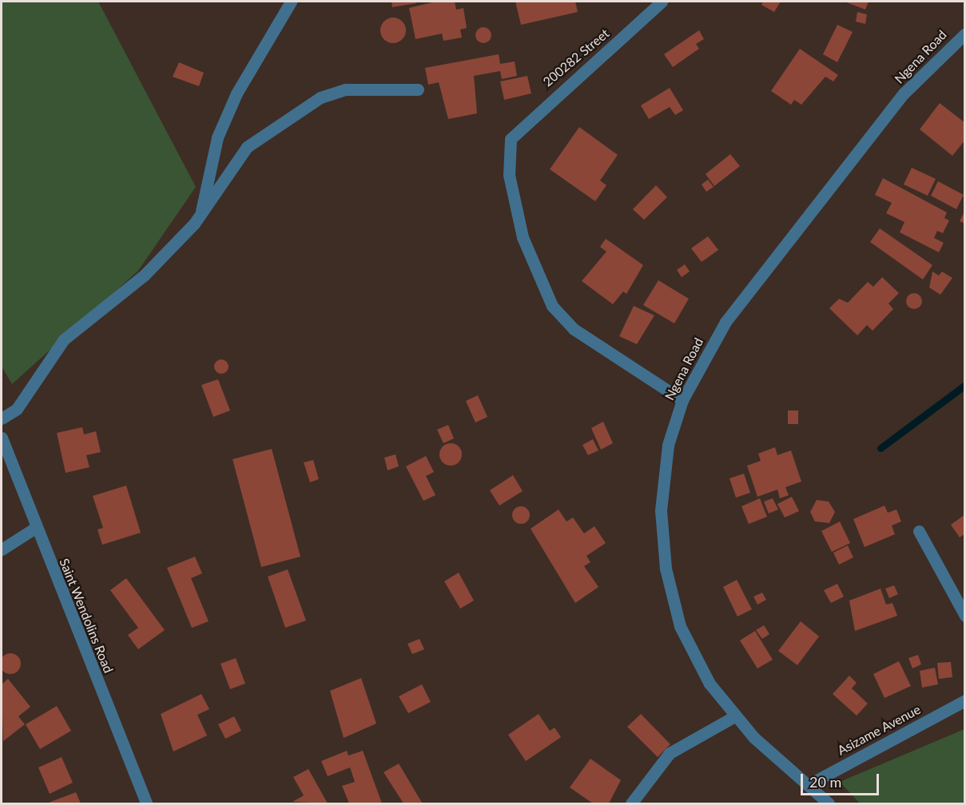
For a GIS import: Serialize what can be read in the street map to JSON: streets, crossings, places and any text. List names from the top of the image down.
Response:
{
  "streets": {
    "street": [
      "Ngena Road",
      "200282 Street",
      "Saint Wendolins Road",
      "Asizame Avenue"
    ]
  },
  "crossings": [
    ["Ngena Road", "200282 Street"],
    ["Ngena Road", "Asizame Avenue"]
  ],
  "scale_bar": "20 m"
}
